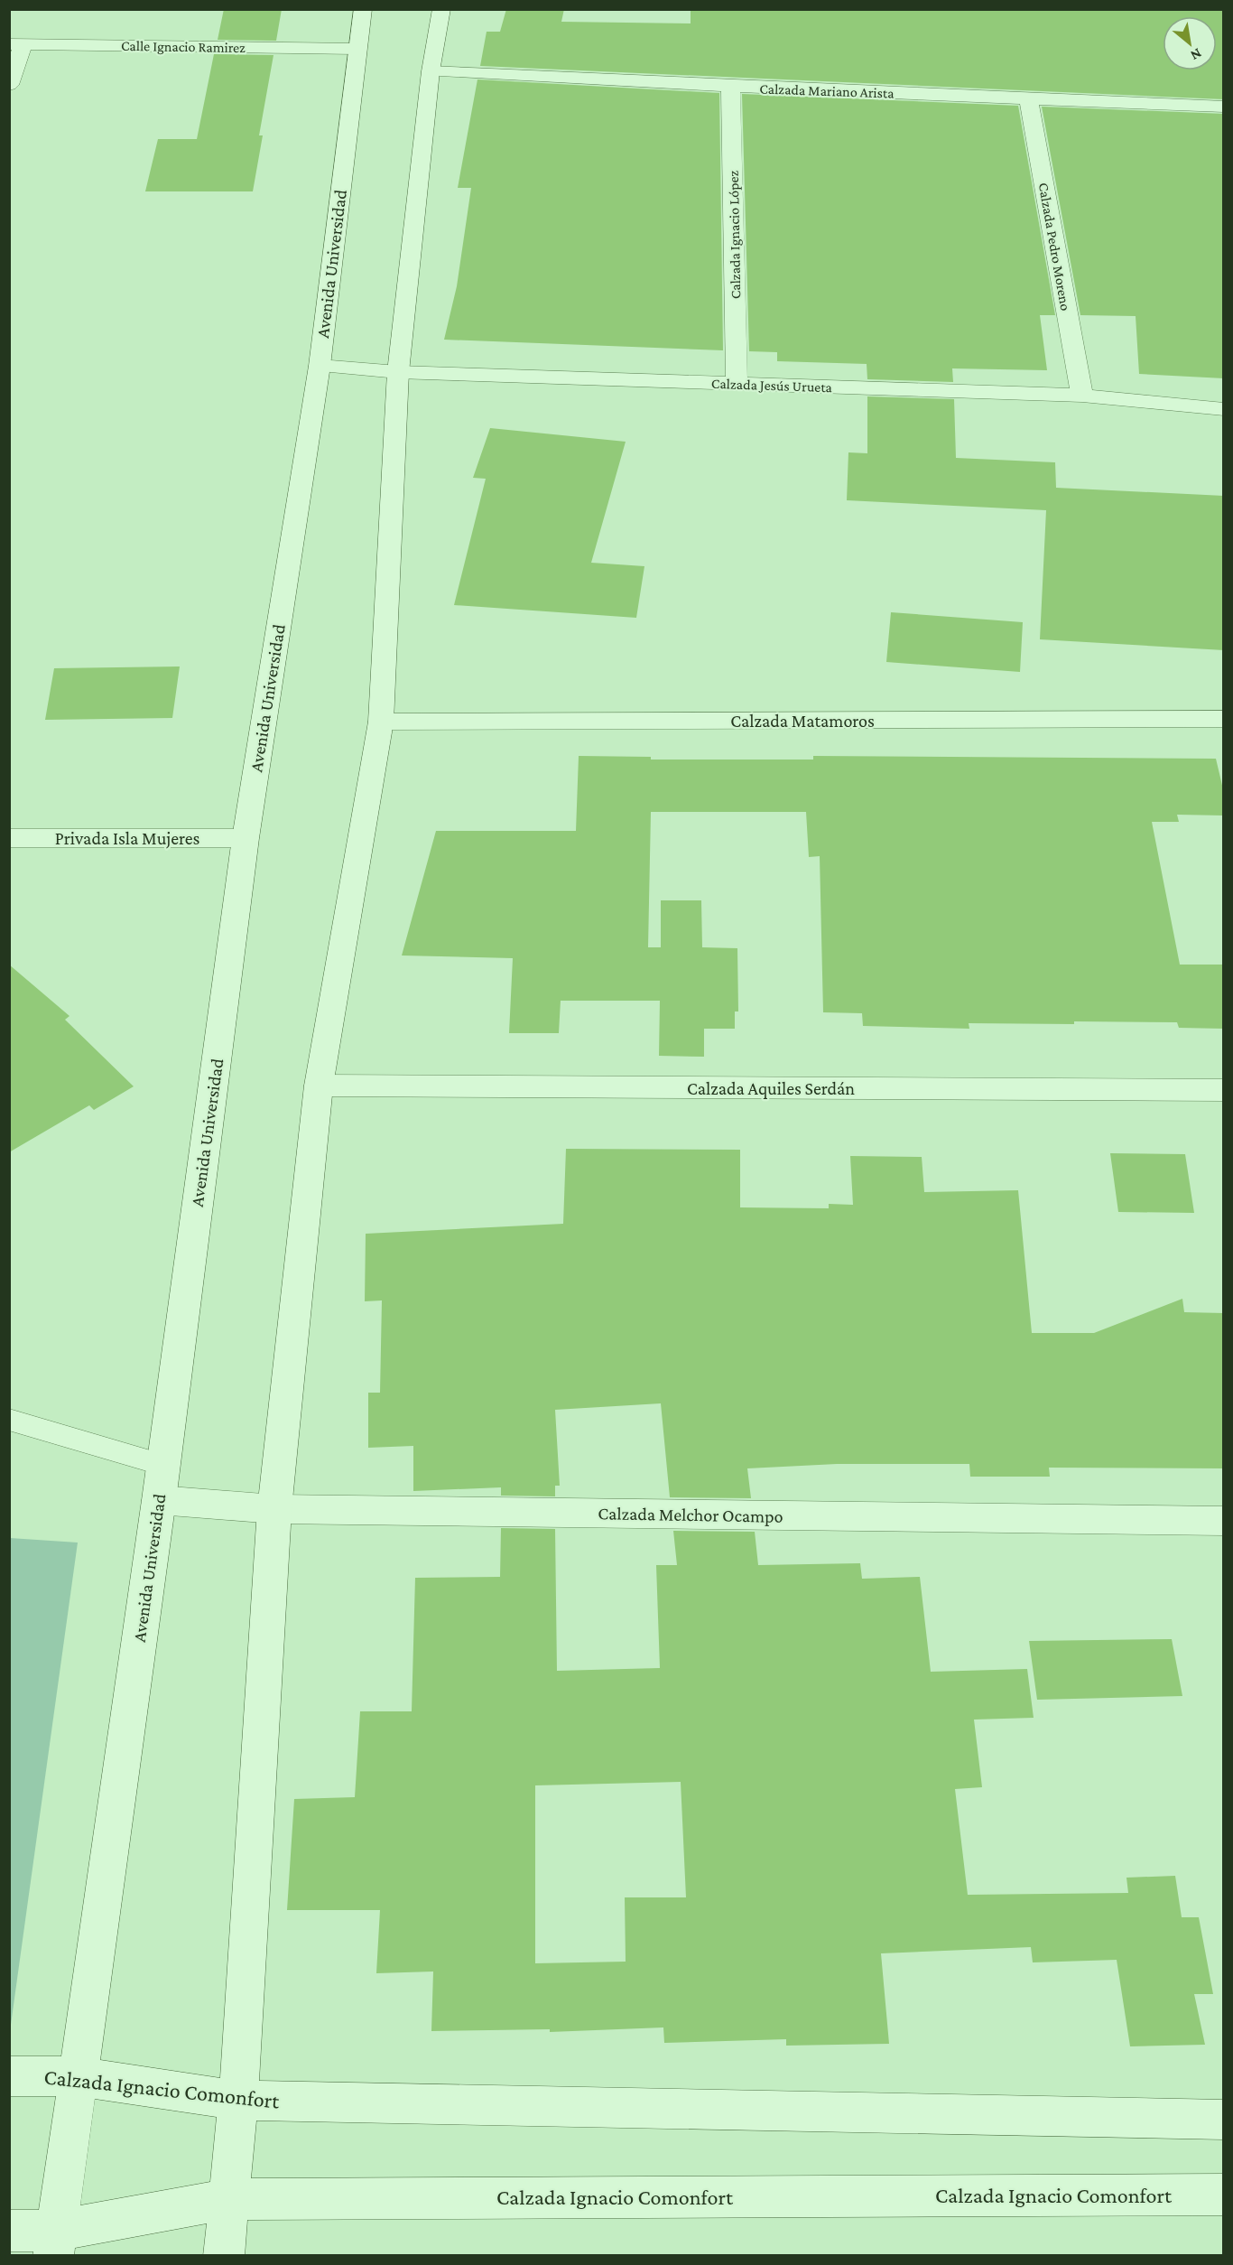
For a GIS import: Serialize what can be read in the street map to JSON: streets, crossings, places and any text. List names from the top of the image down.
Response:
{
  "streets": {
    "main road": [
      "Calle Ignacio Ramirez",
      "Calzada Mariano Arista",
      "Calzada Ignacio López",
      "Calzada Pedro Moreno",
      "Avenida Universidad",
      "Calzada Jesús Urueta",
      "Calzada Matamoros",
      "Privada Isla Mujeres",
      "Calzada Aquiles Serdán",
      "Calzada Melchor Ocampo",
      "Calzada Ignacio Comonfort"
    ]
  },
  "crossings": [
    ["Calle Ignacio Ramirez", "Avenida Universidad"],
    ["Calzada Mariano Arista", "Calzada Ignacio López"],
    ["Calzada Mariano Arista", "Calzada Pedro Moreno"],
    ["Calzada Ignacio López", "Calzada Jesús Urueta"],
    ["Calzada Pedro Moreno", "Calzada Jesús Urueta"],
    ["Avenida Universidad", "Calzada Jesús Urueta"],
    ["Avenida Universidad", "Privada Isla Mujeres"],
    ["Avenida Universidad", "Calzada Melchor Ocampo"],
    ["Avenida Universidad", "Calzada Ignacio Comonfort"]
  ],
  "north": "bottom right"
}
